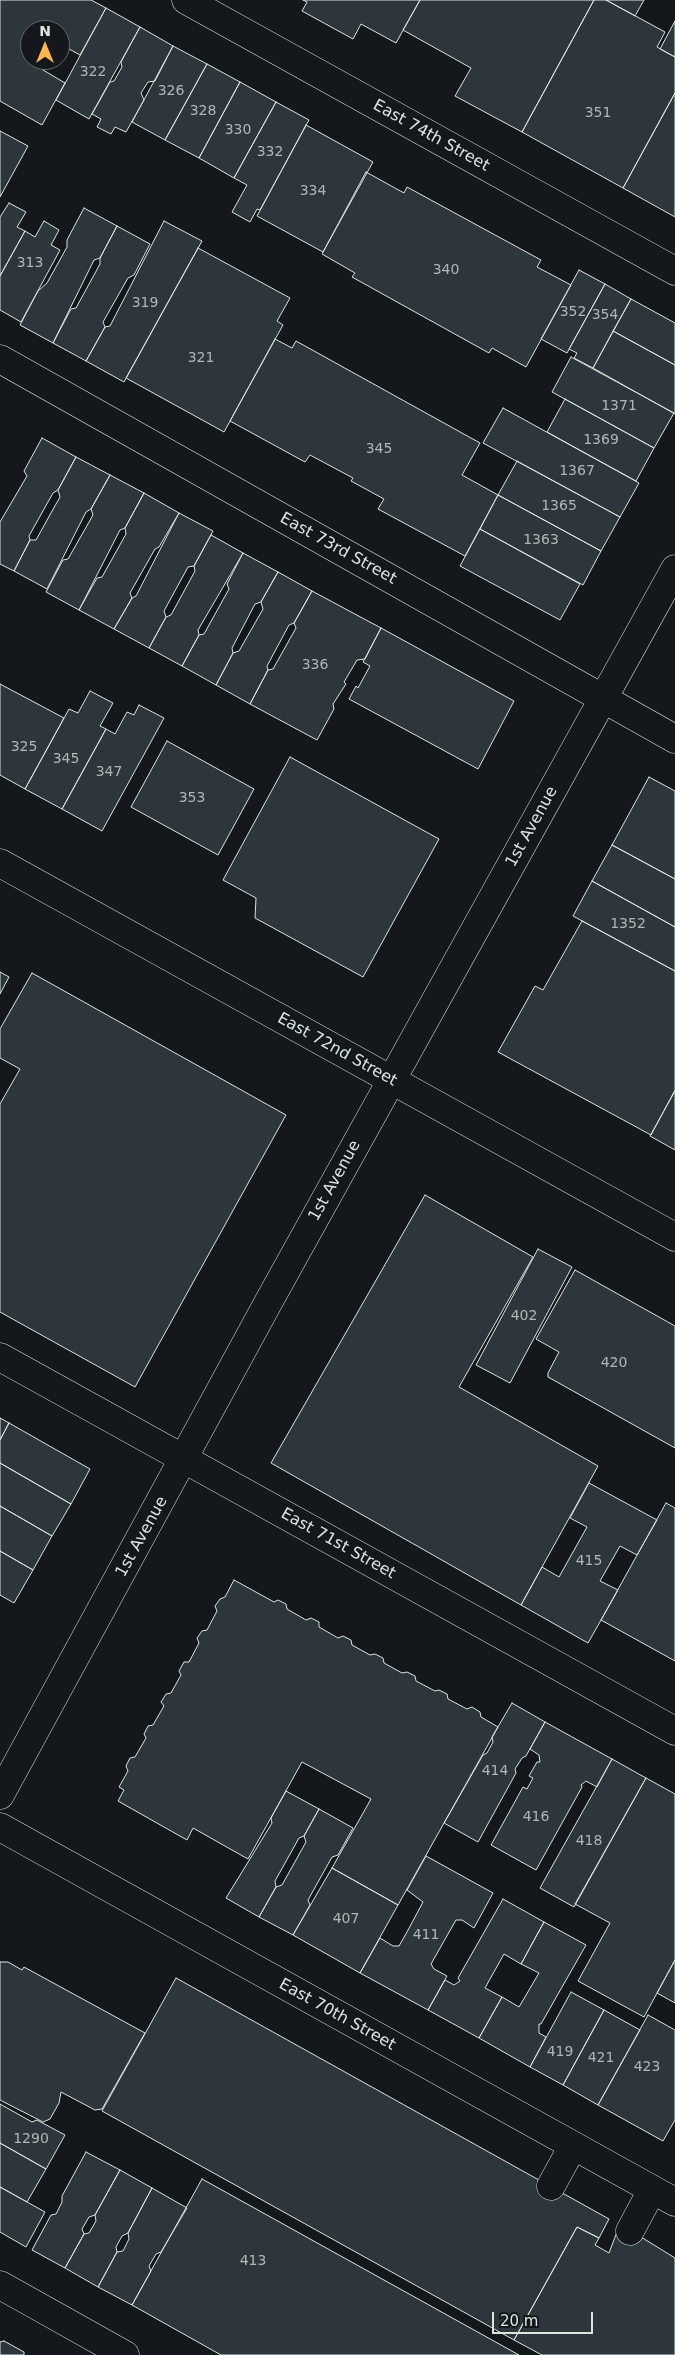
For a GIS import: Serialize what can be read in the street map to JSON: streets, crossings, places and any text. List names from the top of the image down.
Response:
{
  "streets": {
    "street": [
      "East 74th Street",
      "East 73rd Street",
      "1st Avenue",
      "East 72nd Street",
      "East 71st Street",
      "East 70th Street"
    ]
  },
  "crossings": [
    ["East 73rd Street", "1st Avenue"],
    ["1st Avenue", "East 72nd Street"],
    ["1st Avenue", "East 71st Street"]
  ],
  "house_numbers": [
    "322",
    "326",
    "328",
    "351",
    "330",
    "332",
    "334",
    "313",
    "340",
    "319",
    "352",
    "354",
    "321",
    "1371",
    "1369",
    "345",
    "1367",
    "1365",
    "1363",
    "336",
    "325",
    "345",
    "347",
    "353",
    "1352",
    "402",
    "420",
    "415",
    "414",
    "416",
    "418",
    "407",
    "411",
    "419",
    "421",
    "423",
    "1290",
    "413"
  ],
  "scale_bar": "20 m",
  "north": "top"
}
